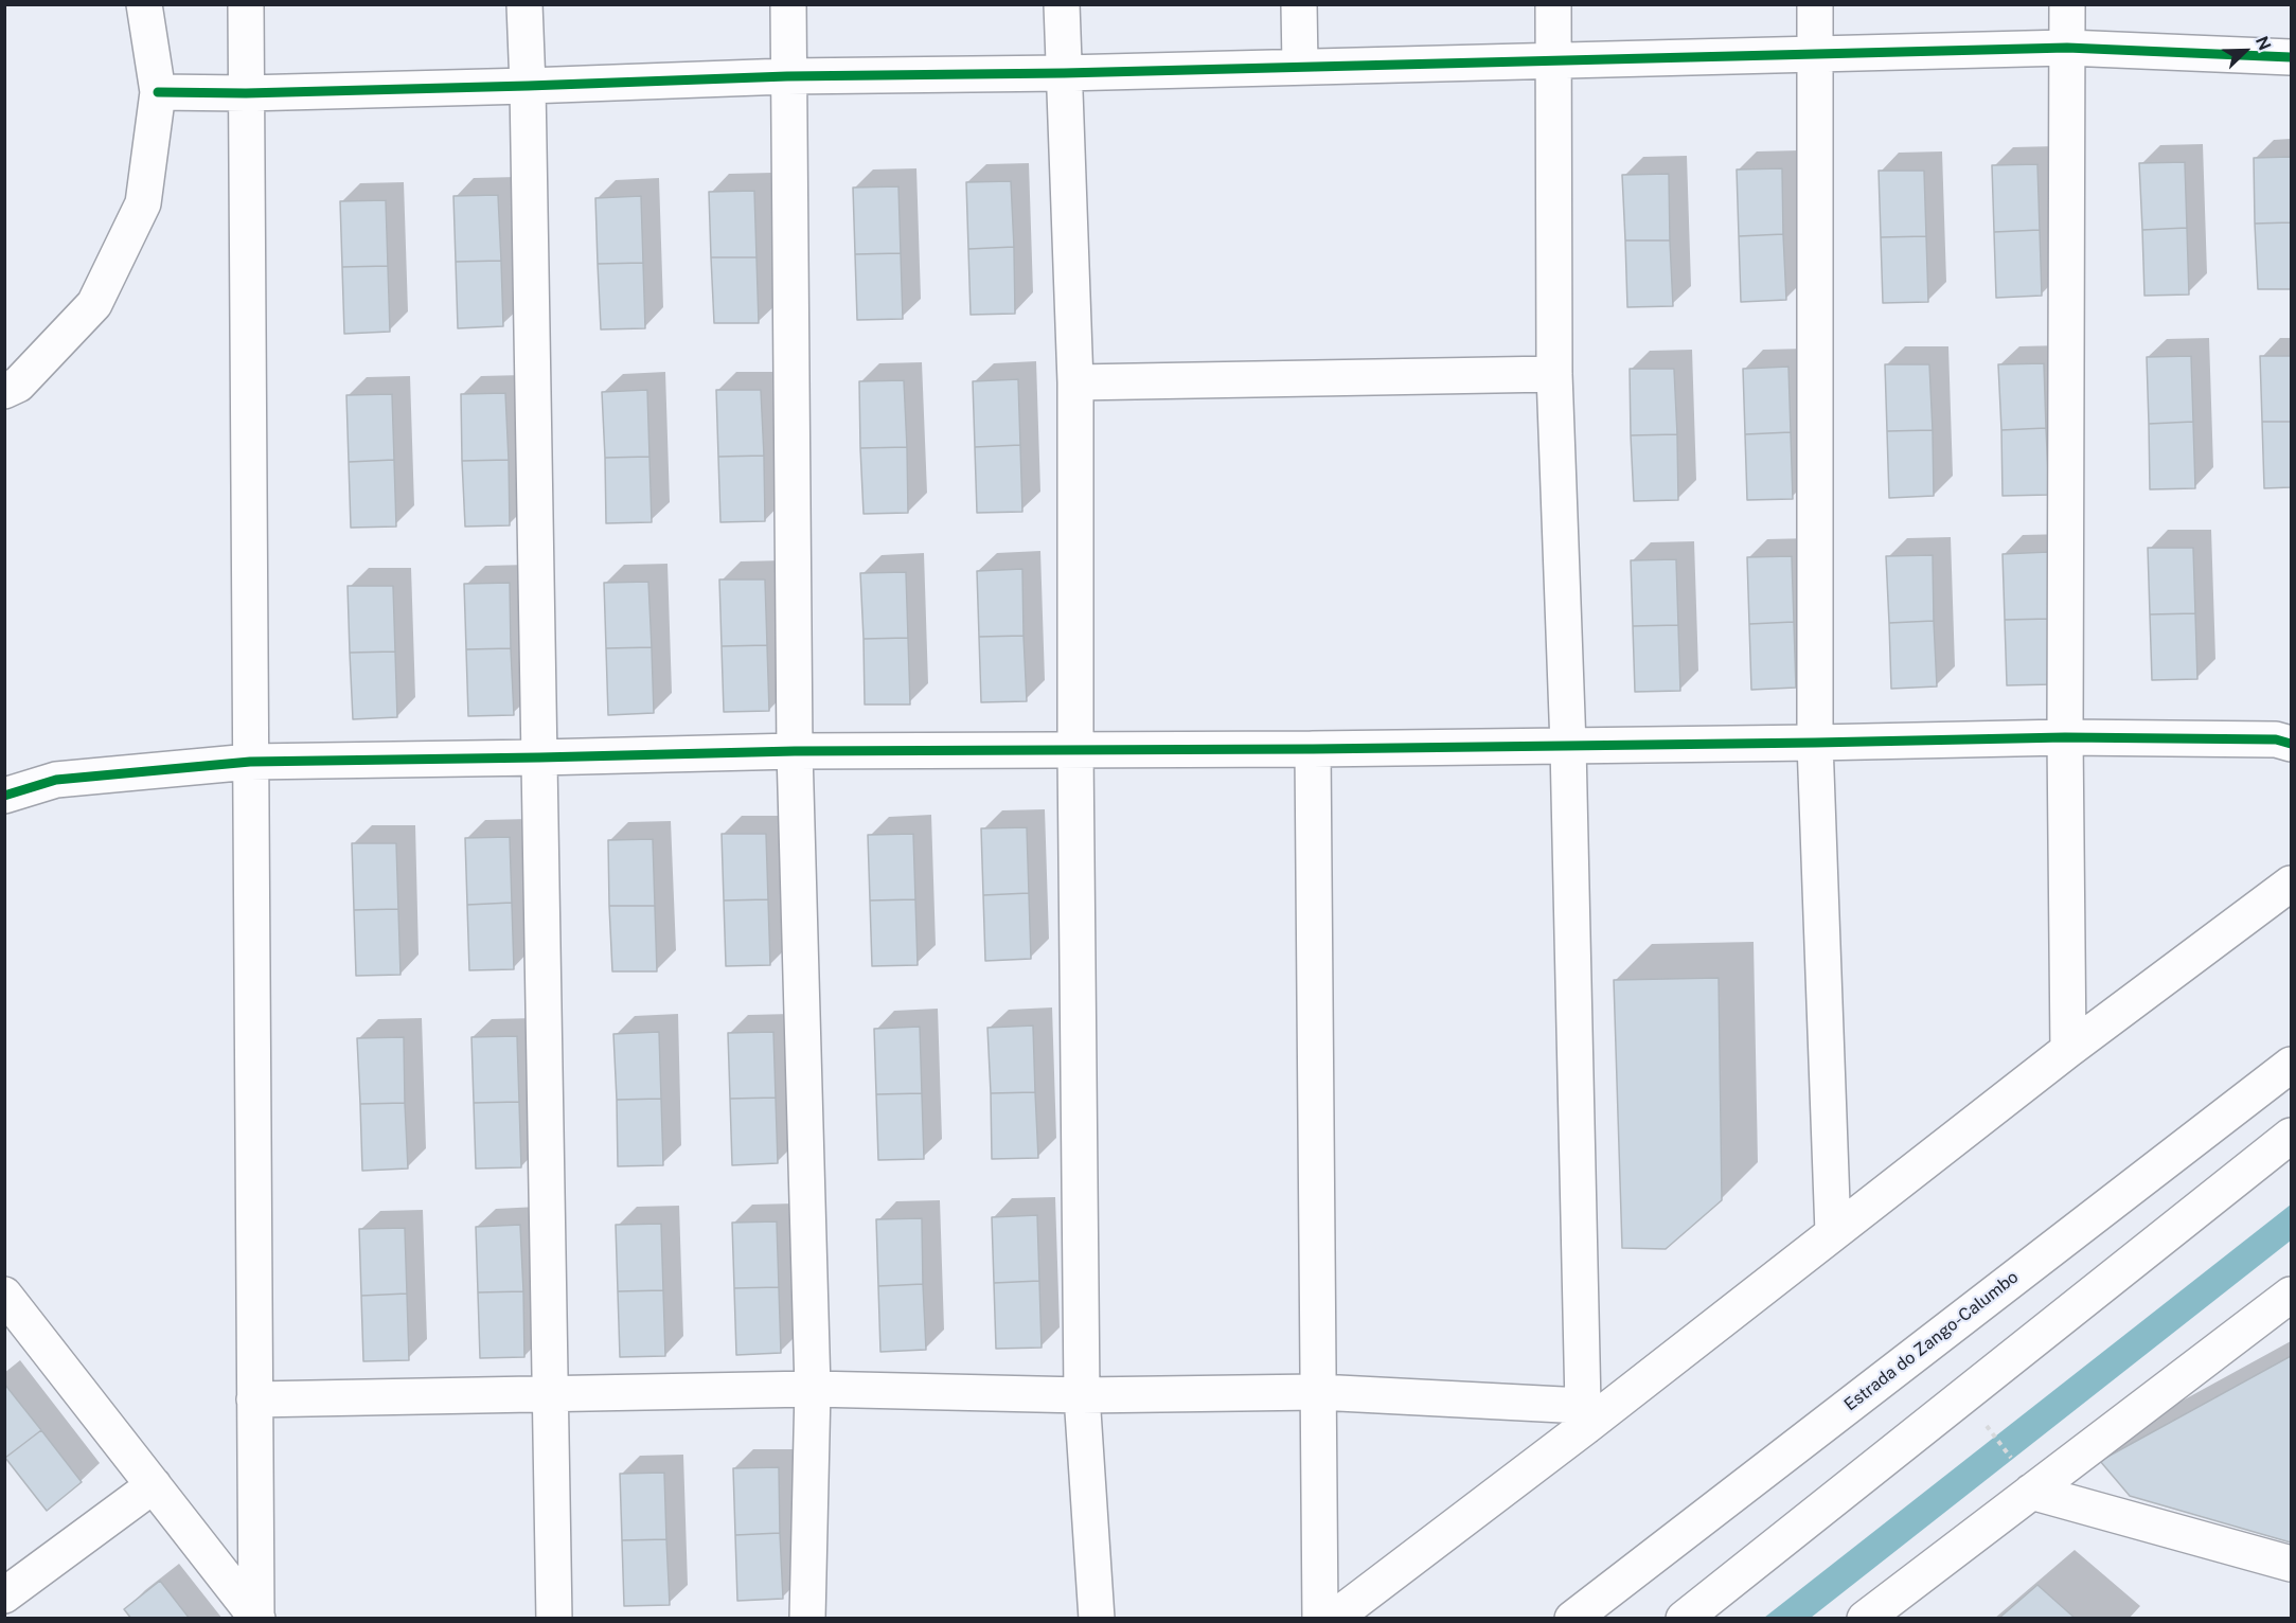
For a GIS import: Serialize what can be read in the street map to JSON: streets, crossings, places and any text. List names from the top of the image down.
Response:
{
  "streets": {
    "street": ["Estrada do Zango-Calumbo"]
  },
  "north": "top right"
}
